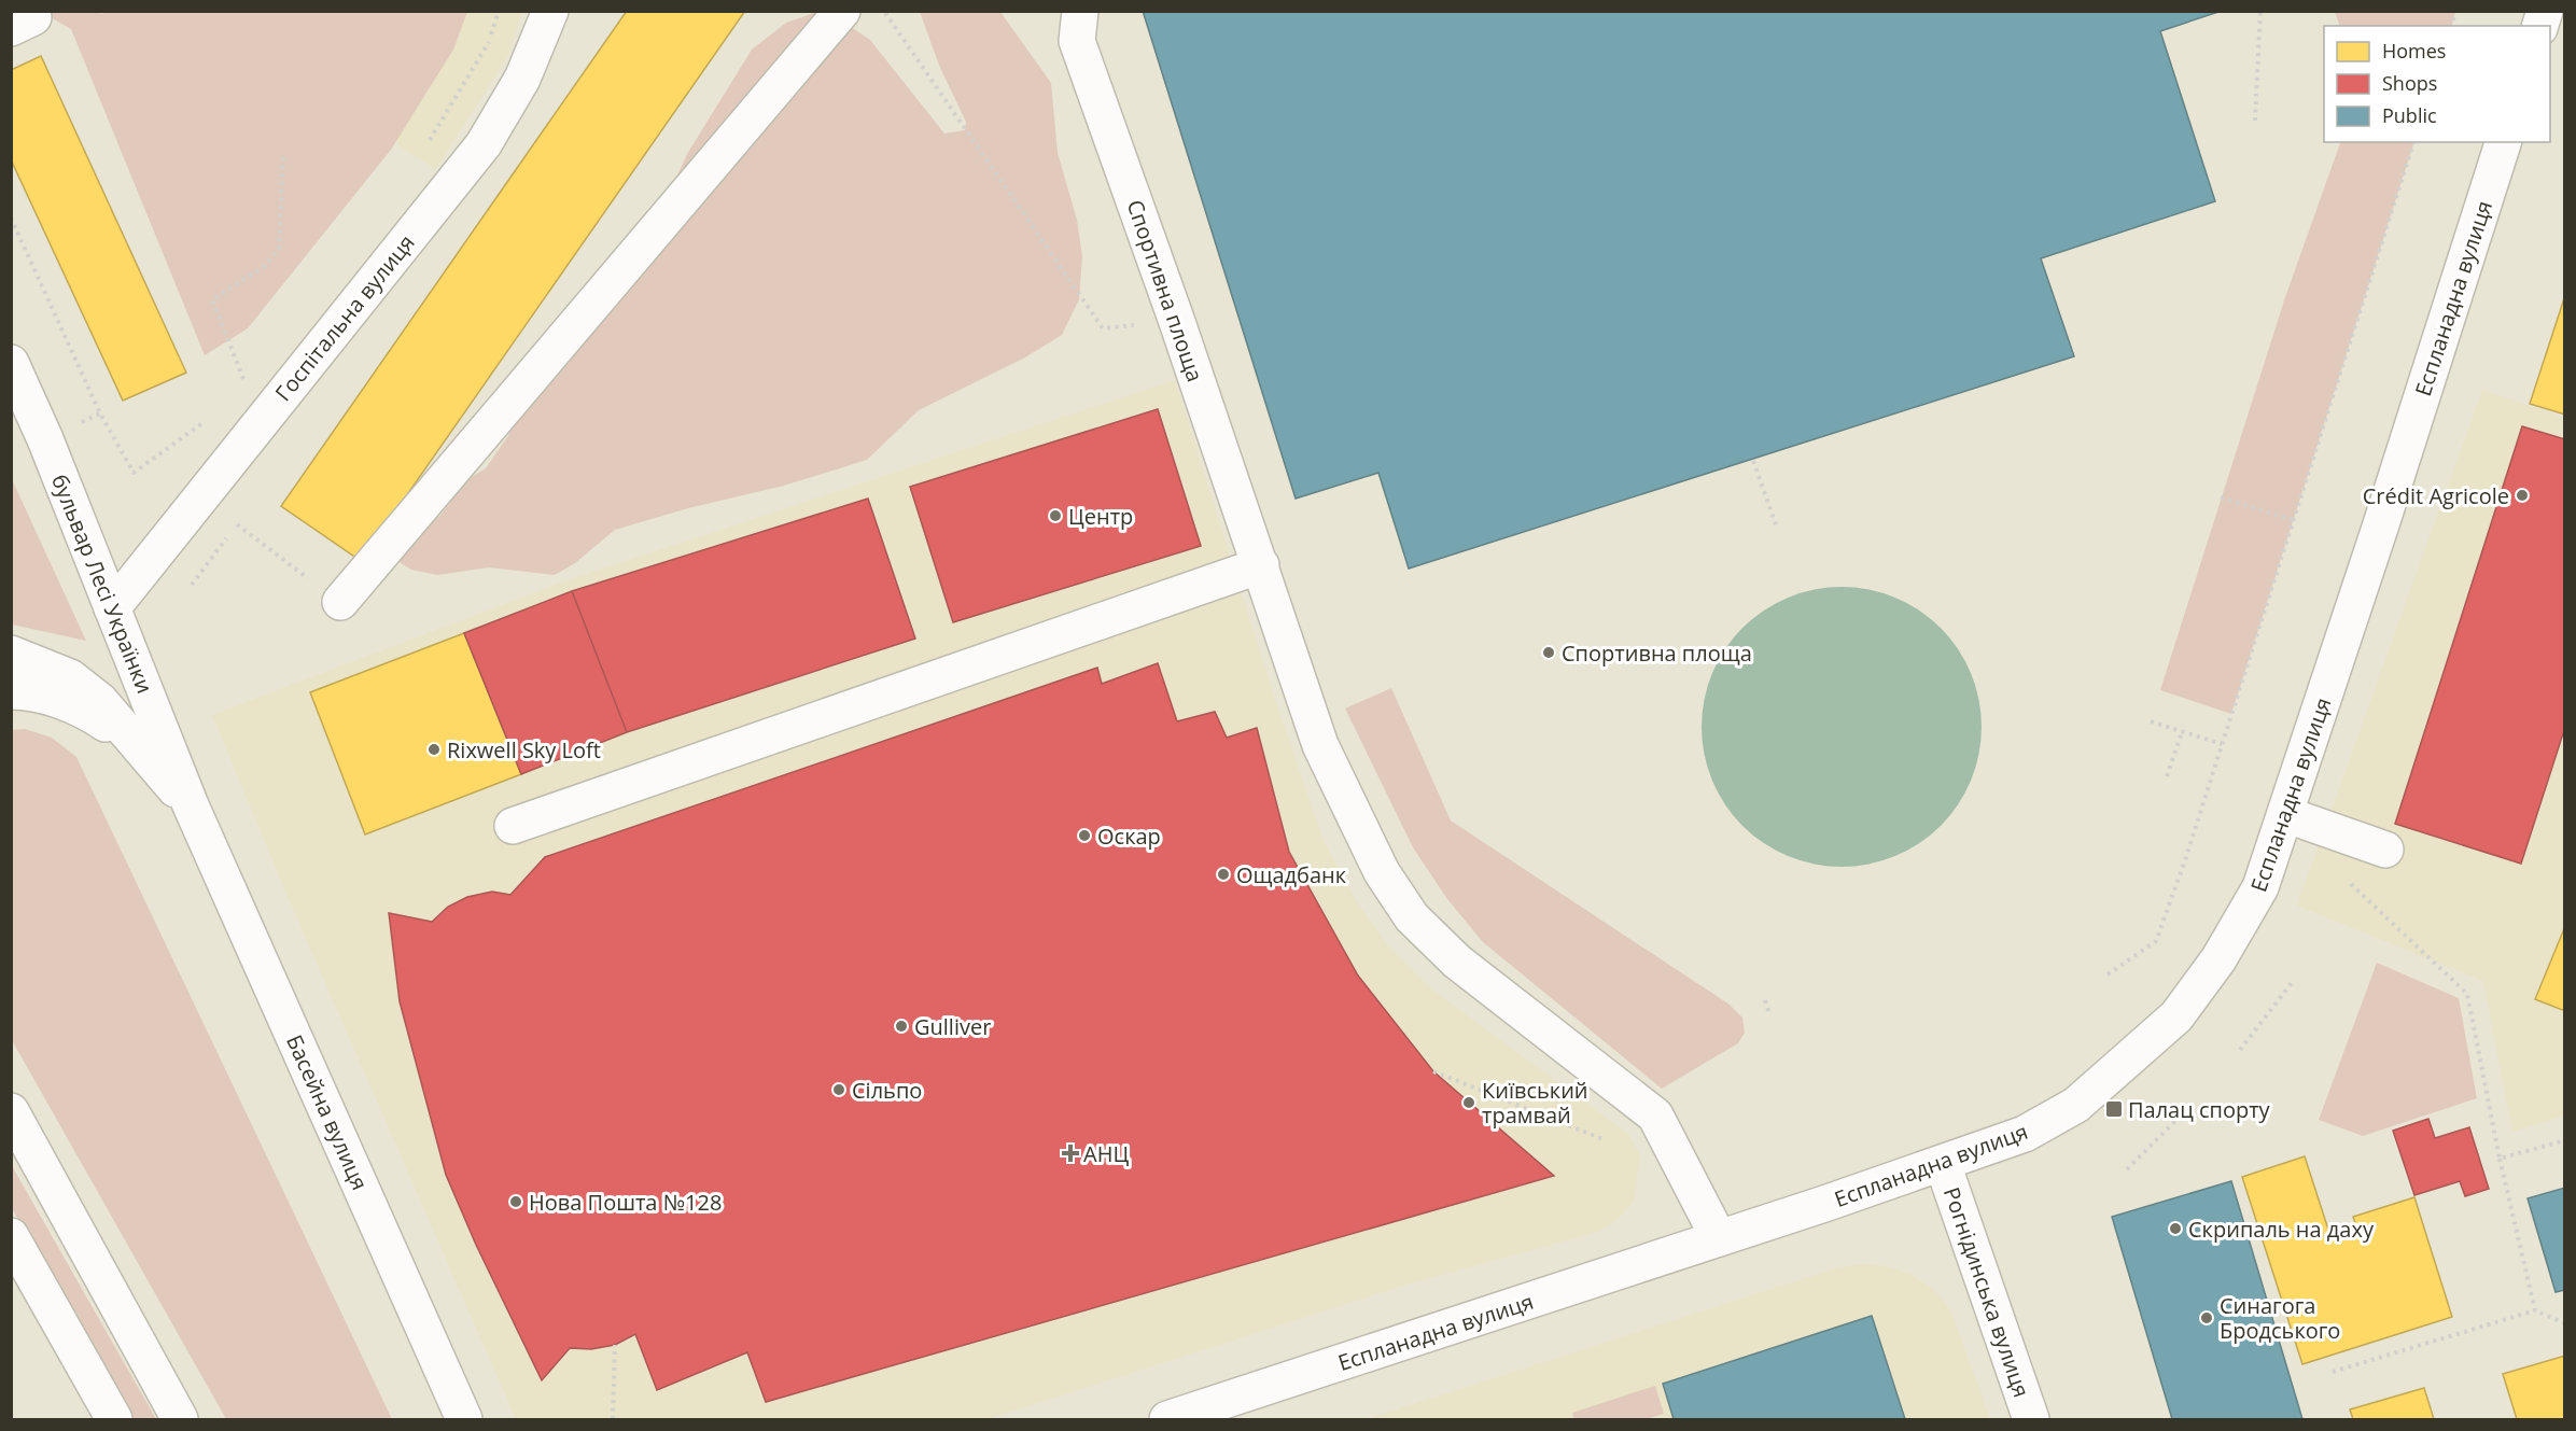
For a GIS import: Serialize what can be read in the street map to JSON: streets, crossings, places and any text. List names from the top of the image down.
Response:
{
  "streets": {
    "main road": [
      "Спортивна площа",
      "Еспланадна вулиця",
      "Госпітальна вулиця",
      "бульвар Лесі Українки",
      "Басейна вулиця",
      "Рогнідинська вулиця"
    ]
  },
  "crossings": [
    ["Спортивна площа", "Еспланадна вулиця"],
    ["Еспланадна вулиця", "Рогнідинська вулиця"],
    ["Госпітальна вулиця", "бульвар Лесі Українки"],
    ["бульвар Лесі Українки", "Басейна вулиця"]
  ],
  "places": {
    "other": [
      "Crédit Agricole",
      "Центр",
      "Спортивна площа",
      "Rixwell Sky Loft",
      "Оскар",
      "Ощадбанк",
      "Gulliver",
      "Сільпо",
      "Київський трамвай",
      "Нова Пошта №128",
      "Скрипаль на даху",
      "Синагога Бродського"
    ],
    "transit": ["Палац спорту"],
    "health": ["АНЦ"]
  },
  "legend": ["Homes", "Shops", "Public"]
}
